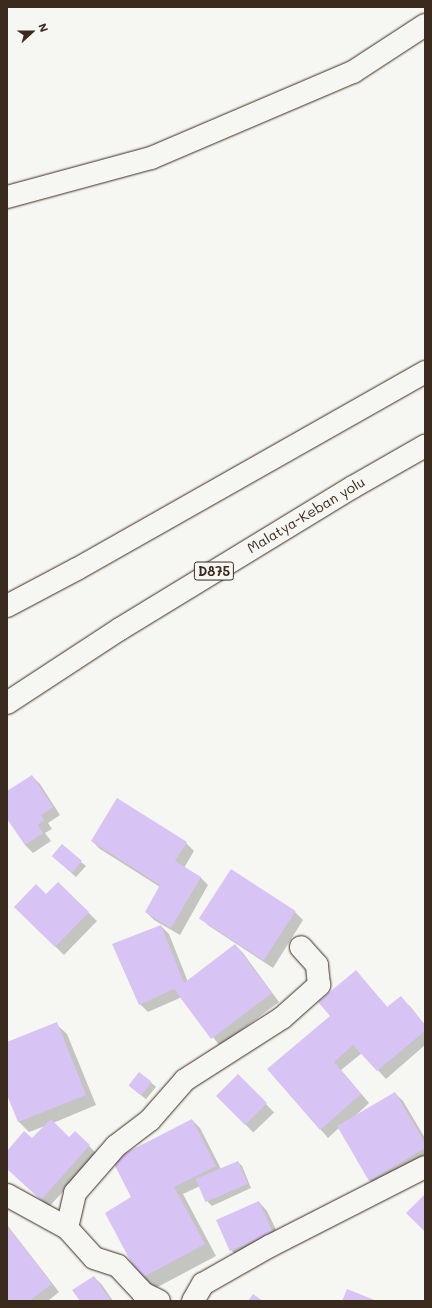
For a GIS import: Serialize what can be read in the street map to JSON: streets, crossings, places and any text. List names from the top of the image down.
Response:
{
  "streets": {
    "main road": ["Malatya-Keban yolu", "D875"]
  },
  "north": "right"
}
